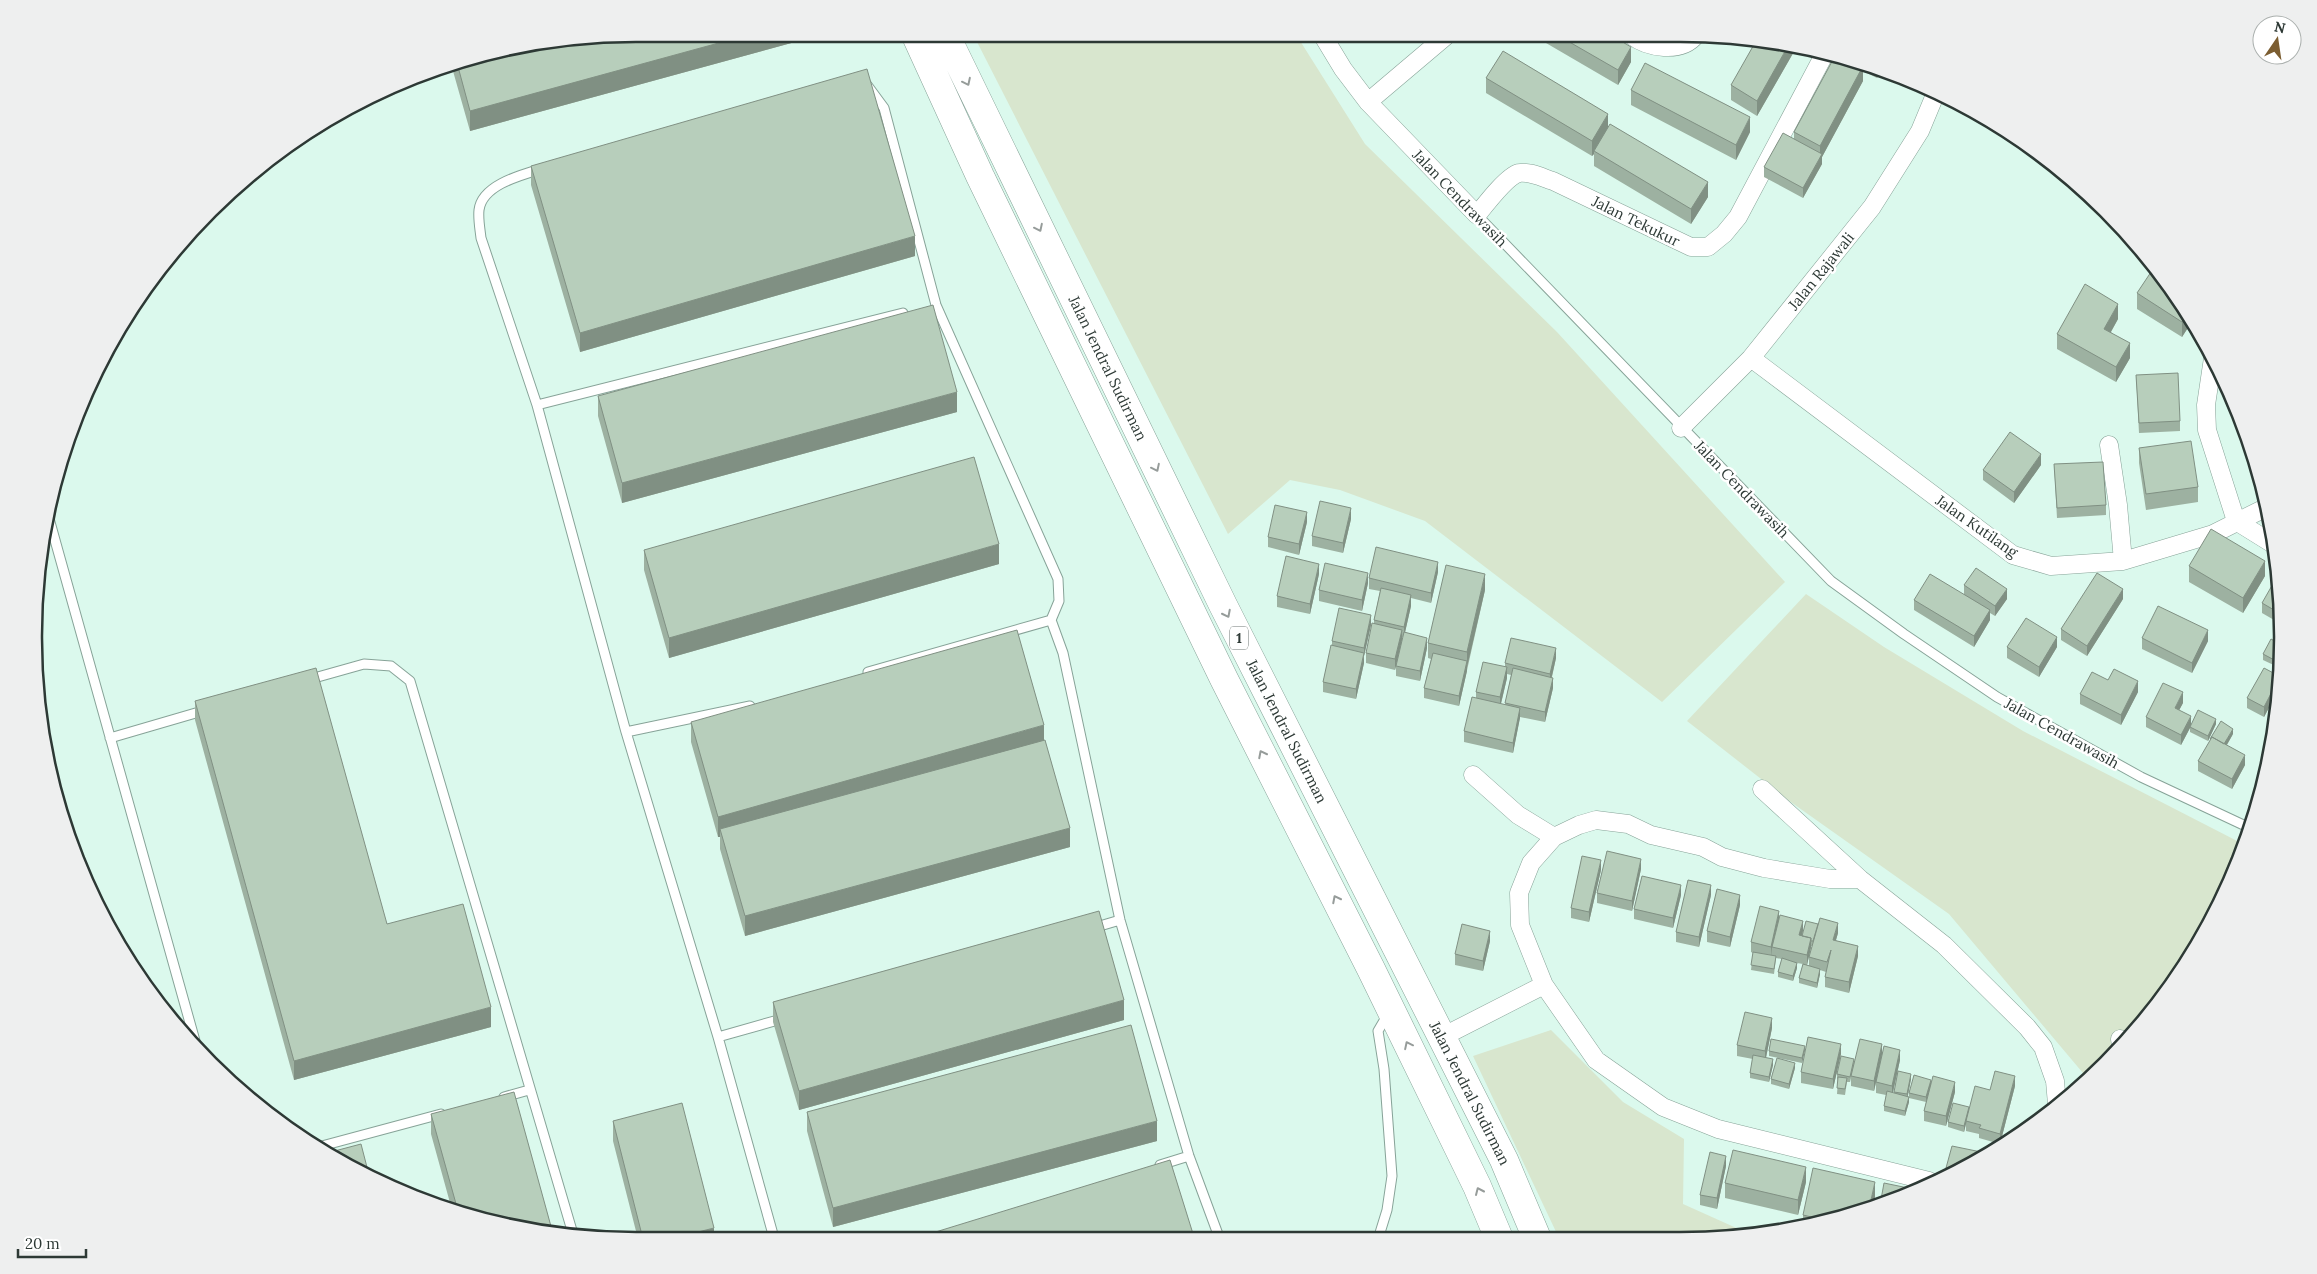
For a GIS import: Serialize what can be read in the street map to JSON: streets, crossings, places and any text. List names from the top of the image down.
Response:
{
  "streets": {
    "highway": ["Jalan Jendral Sudirman", "1"],
    "street": [
      "Jalan Cendrawasih",
      "Jalan Tekukur",
      "Jalan Rajawali",
      "Jalan Kutilang"
    ]
  },
  "crossings": [
    ["Jalan Cendrawasih", "Jalan Tekukur"],
    ["Jalan Cendrawasih", "Jalan Rajawali"],
    ["Jalan Rajawali", "Jalan Kutilang"]
  ],
  "scale_bar": "20 m",
  "north": "top"
}
